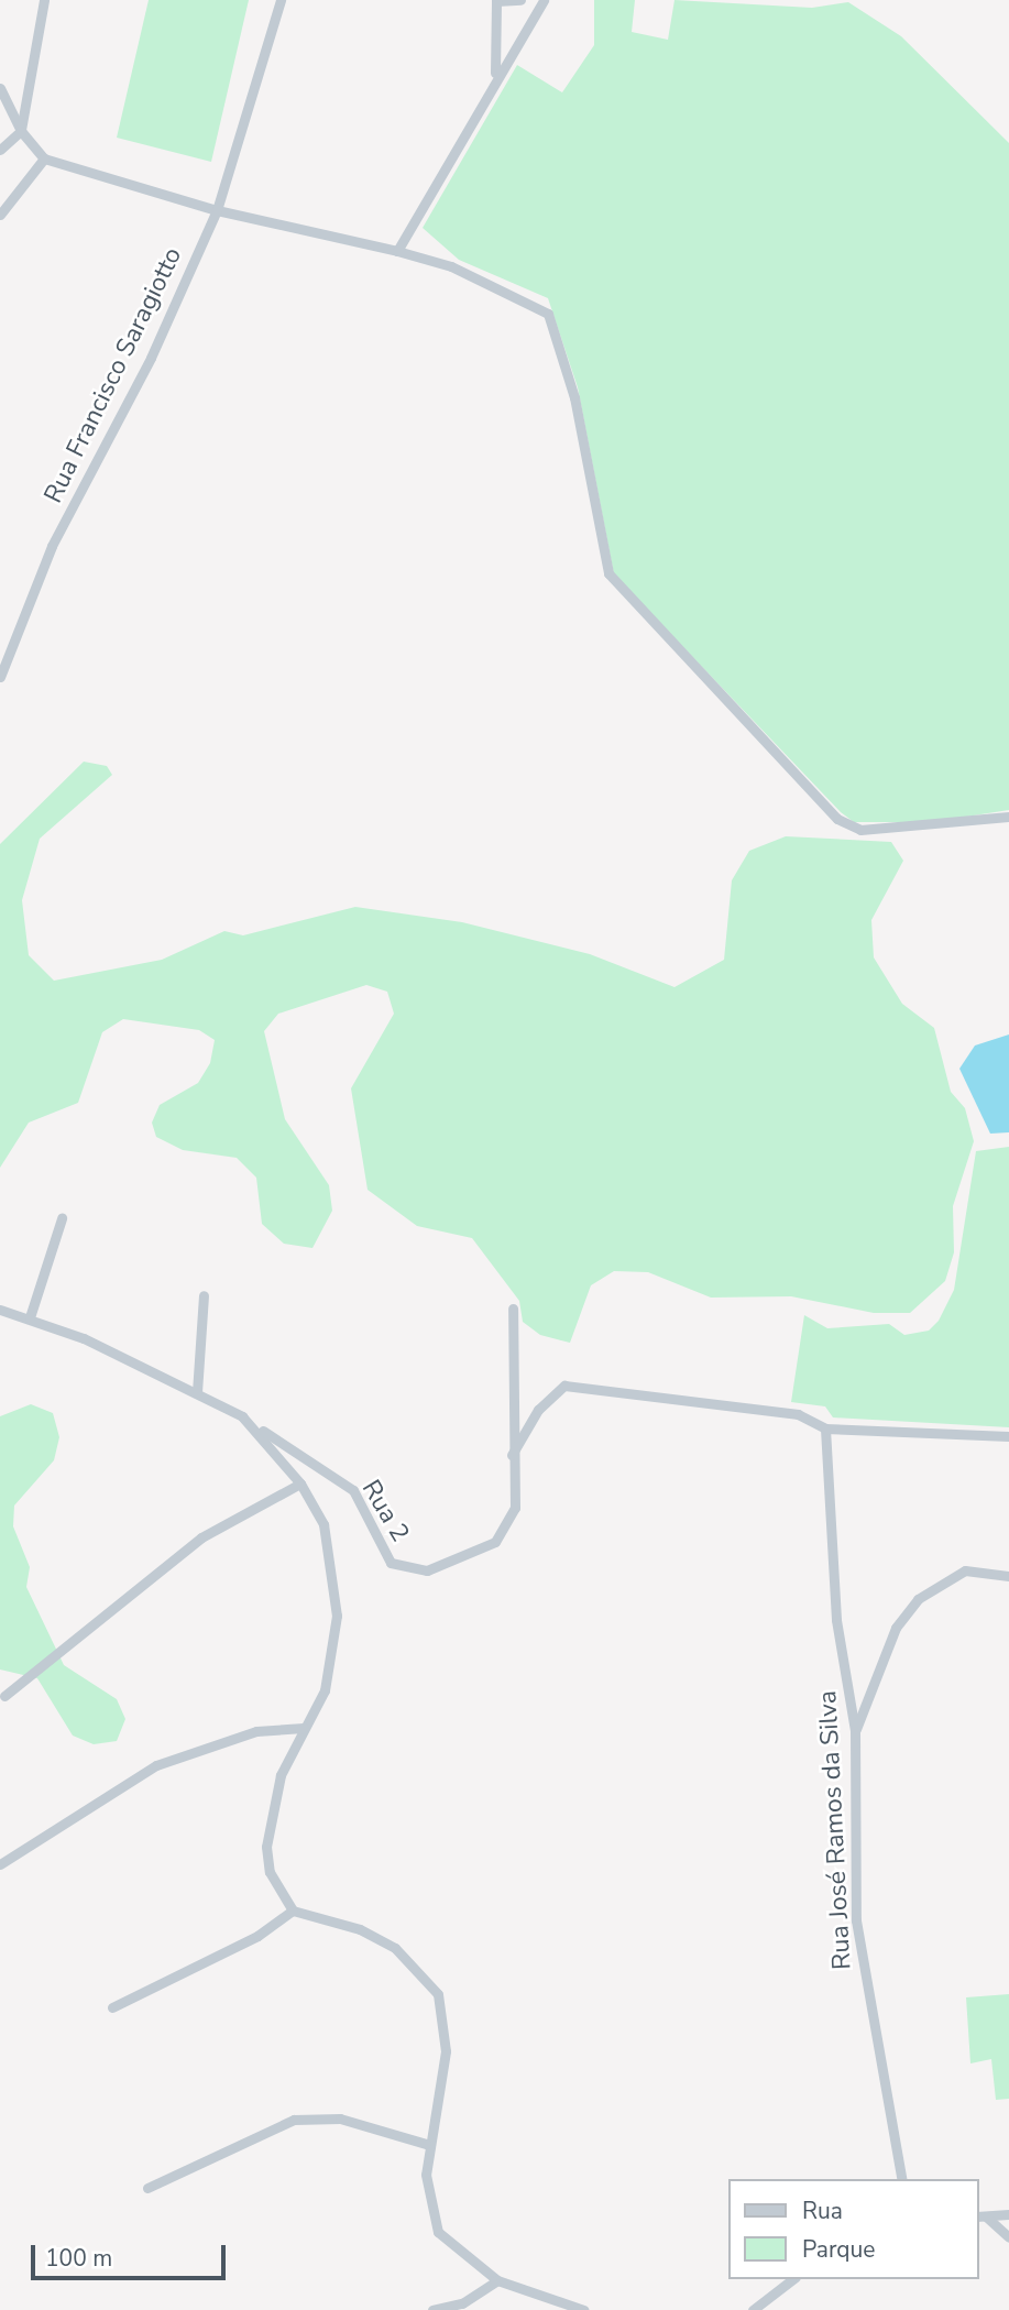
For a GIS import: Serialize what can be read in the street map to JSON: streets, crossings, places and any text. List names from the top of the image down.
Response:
{
  "streets": {
    "street": ["Rua Francisco Saragiotto", "Rua 2", "Rua José Ramos da Silva"]
  },
  "legend": ["Rua", "Parque"],
  "scale_bar": "100 m"
}
